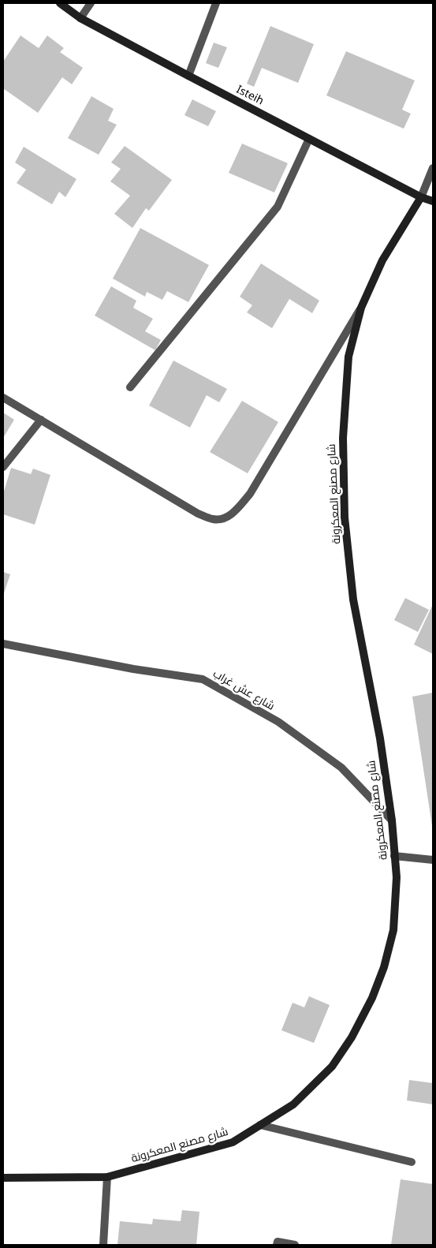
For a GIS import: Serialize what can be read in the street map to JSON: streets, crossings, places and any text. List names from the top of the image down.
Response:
{
  "streets": {
    "street": ["Isteih", "شارع مصنع المعكرونة", "شارع عش غراب"]
  },
  "crossings": [
    ["Isteih", "شارع مصنع المعكرونة"],
    ["شارع مصنع المعكرونة", "شارع عش غراب"]
  ]
}
